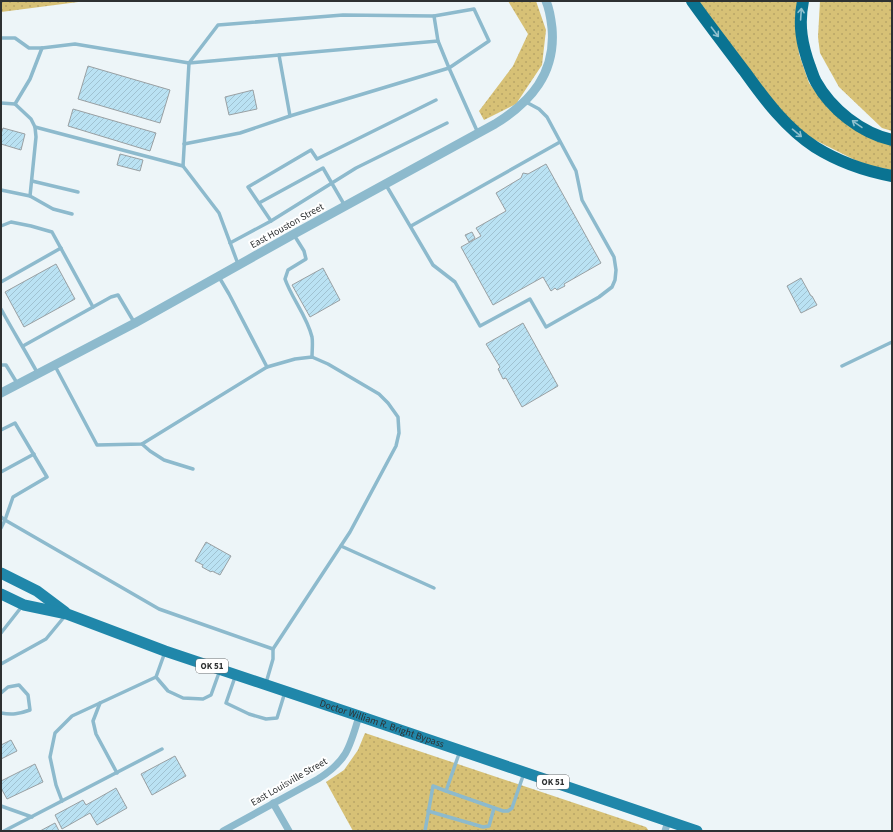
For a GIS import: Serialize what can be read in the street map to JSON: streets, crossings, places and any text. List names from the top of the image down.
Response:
{
  "streets": {
    "main road": ["OK 51", "Doctor William R. Bright Bypass"],
    "street": ["East Houston Street", "East Louisville Street"]
  },
  "crossings": [
    ["Doctor William R. Bright Bypass", "East Louisville Street"]
  ]
}
